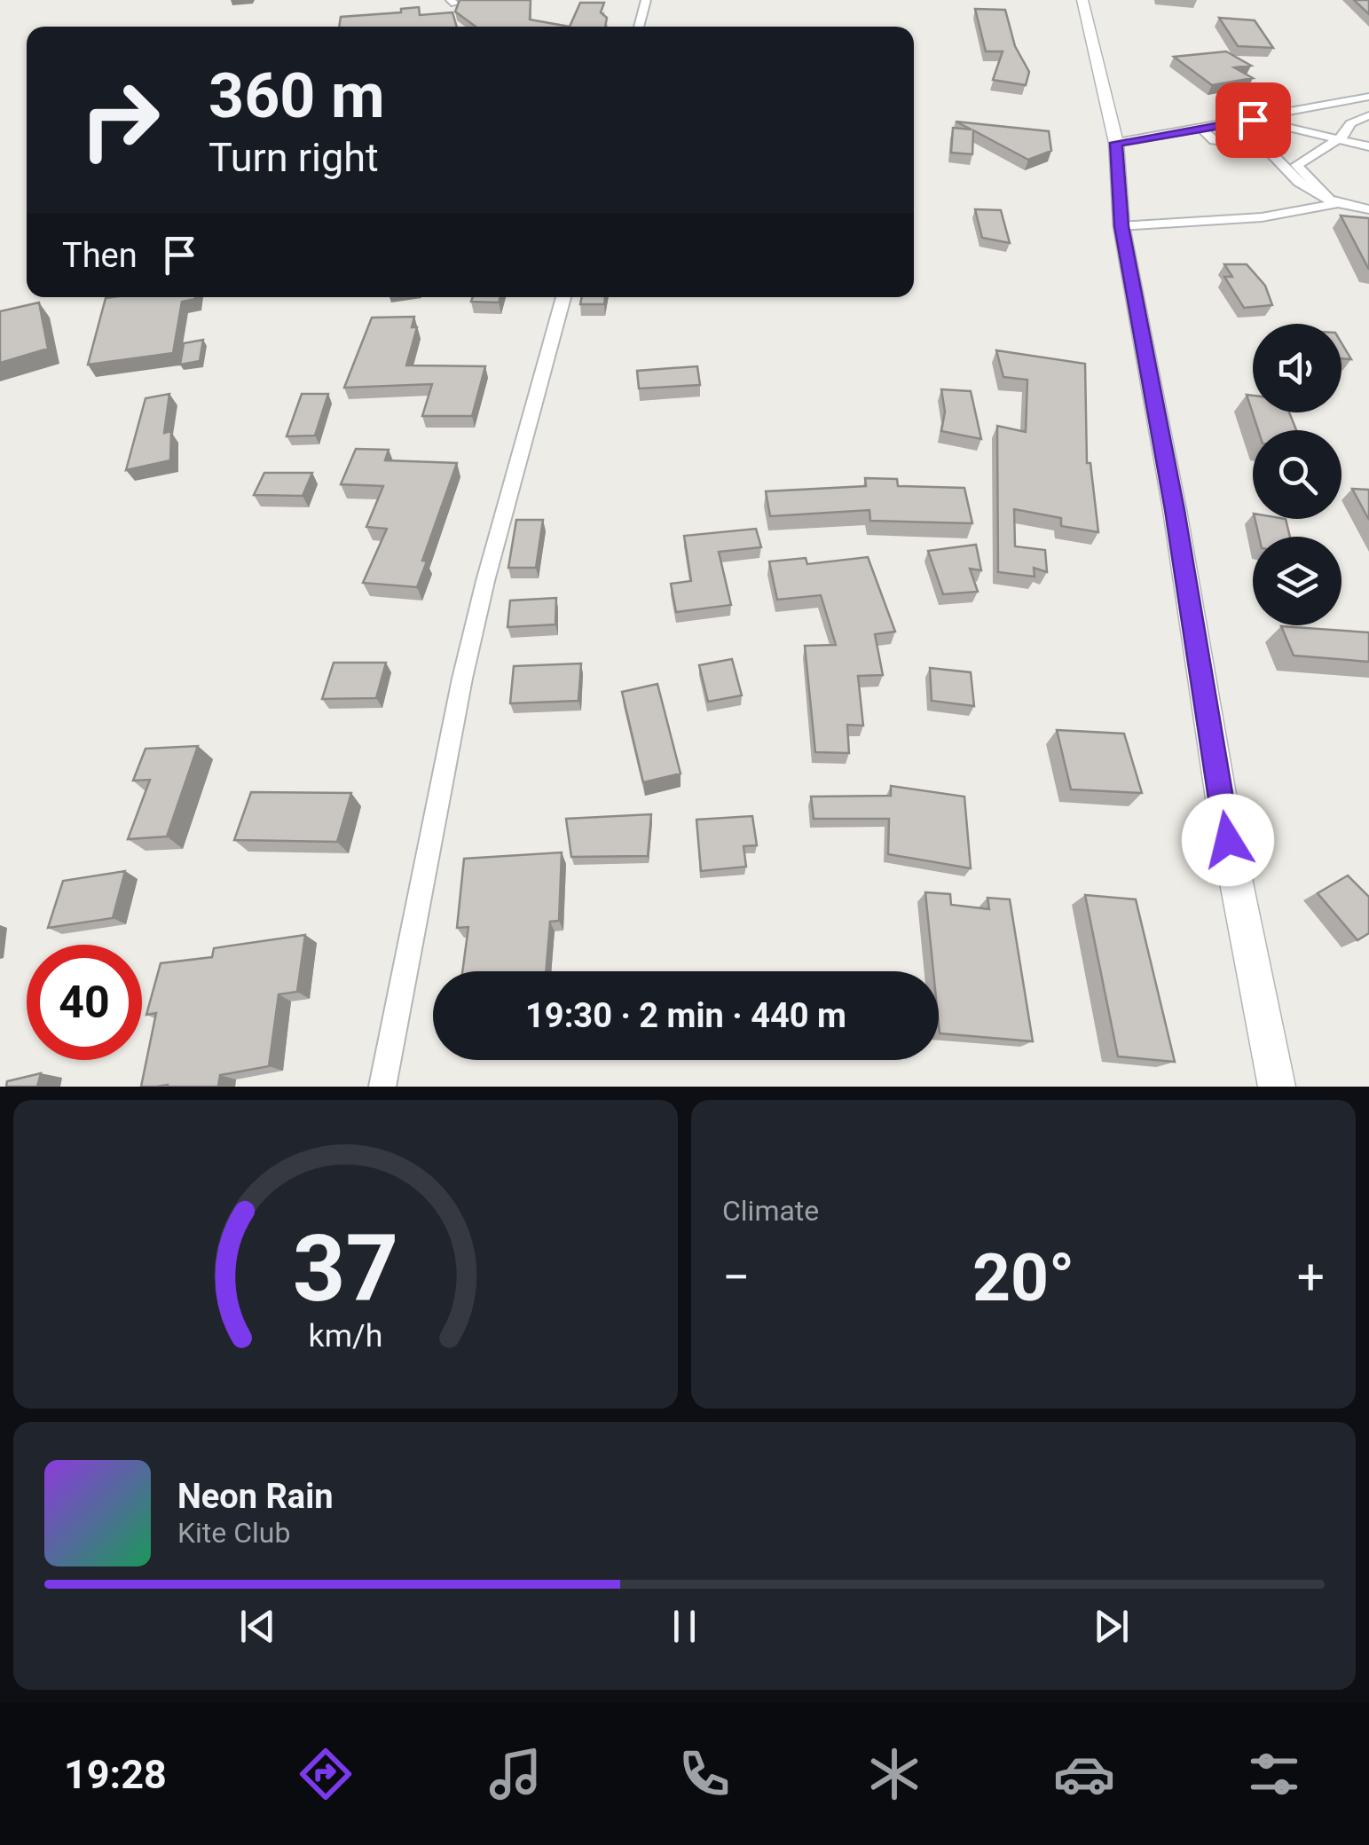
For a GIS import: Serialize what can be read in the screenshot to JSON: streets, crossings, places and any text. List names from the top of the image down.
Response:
{
  "page": {
    "turn": ["360 m", "Turn right"],
    "then": "Then",
    "limit": "40",
    "trip": "19:30 · 2 min · 440 m",
    "tile": "Climate",
    "heat": ["−", "20°", "+"],
    "song": ["Neon Rain", "Kite Club"],
    "tabs": "19:28",
    "gauge": ["37", "km/h"]
  }
}
